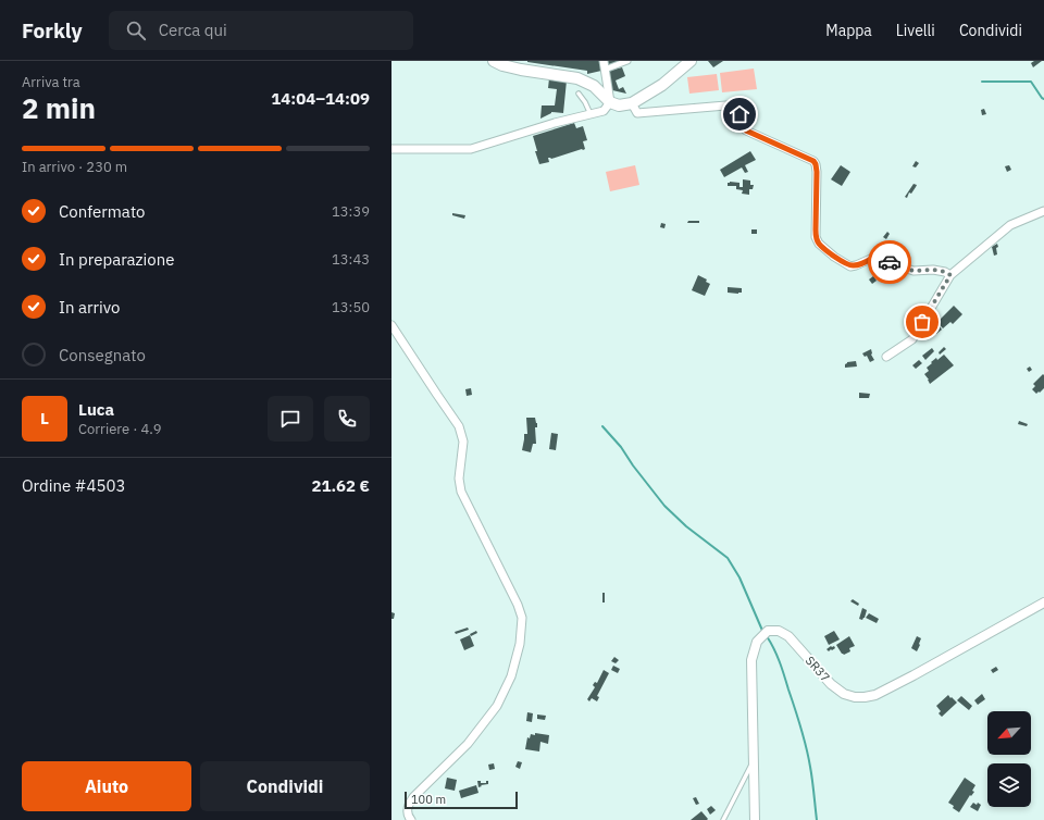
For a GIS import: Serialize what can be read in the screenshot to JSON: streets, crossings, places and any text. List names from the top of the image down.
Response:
{
  "streets": {
    "street": ["SR37"]
  },
  "scale_bar": "100 m",
  "north": "bottom left",
  "page": {
    "header": "Forkly",
    "search": "Cerca qui",
    "nav": ["Mappa", "Livelli", "Condividi"],
    "heading": ["2 min", "Arriva tra", "14:04–14:09"],
    "panel": [
      "Luca",
      "Corriere · 4.9",
      "Ordine #4503",
      "21.62 €"
    ],
    "bar": "In arrivo · 230 m",
    "list": [
      ["Confermato", "13:39"],
      ["In preparazione", "13:43"],
      ["In arrivo", "13:50"],
      "Consegnato"
    ],
    "round": "L",
    "buttons": ["Aiuto", "Condividi"],
    "scale": "100 m"
  }
}
